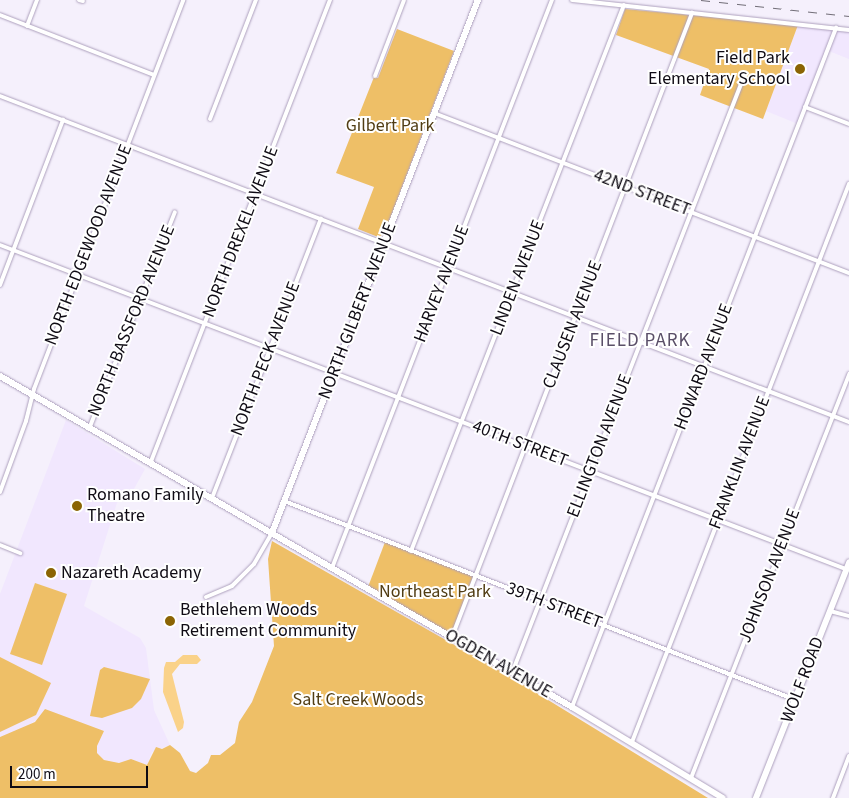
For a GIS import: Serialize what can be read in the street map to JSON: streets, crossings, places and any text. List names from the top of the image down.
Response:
{
  "streets": {
    "main road": ["OGDEN AVENUE"],
    "street": [
      "42ND STREET",
      "NORTH DREXEL AVENUE",
      "NORTH EDGEWOOD AVENUE",
      "LINDEN AVENUE",
      "HARVEY AVENUE",
      "NORTH GILBERT AVENUE",
      "NORTH BASSFORD AVENUE",
      "CLAUSEN AVENUE",
      "NORTH PECK AVENUE",
      "HOWARD AVENUE",
      "40TH STREET",
      "ELLINGTON AVENUE",
      "FRANKLIN AVENUE",
      "JOHNSON AVENUE",
      "39TH STREET",
      "WOLF ROAD"
    ]
  },
  "crossings": [
    ["42ND STREET", "LINDEN AVENUE"],
    ["42ND STREET", "HARVEY AVENUE"],
    ["42ND STREET", "NORTH GILBERT AVENUE"],
    ["42ND STREET", "CLAUSEN AVENUE"],
    ["42ND STREET", "HOWARD AVENUE"],
    ["42ND STREET", "ELLINGTON AVENUE"],
    ["42ND STREET", "FRANKLIN AVENUE"],
    ["NORTH DREXEL AVENUE", "40TH STREET"],
    ["NORTH DREXEL AVENUE", "OGDEN AVENUE"],
    ["NORTH EDGEWOOD AVENUE", "40TH STREET"],
    ["NORTH EDGEWOOD AVENUE", "OGDEN AVENUE"],
    ["LINDEN AVENUE", "40TH STREET"],
    ["LINDEN AVENUE", "39TH STREET"],
    ["HARVEY AVENUE", "40TH STREET"],
    ["HARVEY AVENUE", "39TH STREET"],
    ["HARVEY AVENUE", "OGDEN AVENUE"],
    ["NORTH GILBERT AVENUE", "40TH STREET"],
    ["NORTH GILBERT AVENUE", "39TH STREET"],
    ["NORTH GILBERT AVENUE", "OGDEN AVENUE"],
    ["NORTH BASSFORD AVENUE", "40TH STREET"],
    ["NORTH BASSFORD AVENUE", "OGDEN AVENUE"],
    ["CLAUSEN AVENUE", "40TH STREET"],
    ["CLAUSEN AVENUE", "39TH STREET"],
    ["CLAUSEN AVENUE", "OGDEN AVENUE"],
    ["NORTH PECK AVENUE", "40TH STREET"],
    ["NORTH PECK AVENUE", "OGDEN AVENUE"],
    ["HOWARD AVENUE", "40TH STREET"],
    ["HOWARD AVENUE", "39TH STREET"],
    ["HOWARD AVENUE", "OGDEN AVENUE"],
    ["40TH STREET", "ELLINGTON AVENUE"],
    ["40TH STREET", "FRANKLIN AVENUE"],
    ["40TH STREET", "JOHNSON AVENUE"],
    ["40TH STREET", "WOLF ROAD"],
    ["ELLINGTON AVENUE", "39TH STREET"],
    ["ELLINGTON AVENUE", "OGDEN AVENUE"],
    ["FRANKLIN AVENUE", "39TH STREET"],
    ["FRANKLIN AVENUE", "OGDEN AVENUE"],
    ["JOHNSON AVENUE", "39TH STREET"],
    ["JOHNSON AVENUE", "OGDEN AVENUE"],
    ["39TH STREET", "WOLF ROAD"]
  ],
  "districts": ["FIELD PARK"],
  "parks": ["Gilbert Park", "Northeast Park", "Salt Creek Woods"],
  "places": [
    "Field Park Elementary School",
    "Romano Family Theatre",
    "Nazareth Academy",
    "Bethlehem Woods Retirement Community"
  ],
  "scale_bar": "200 m"
}
